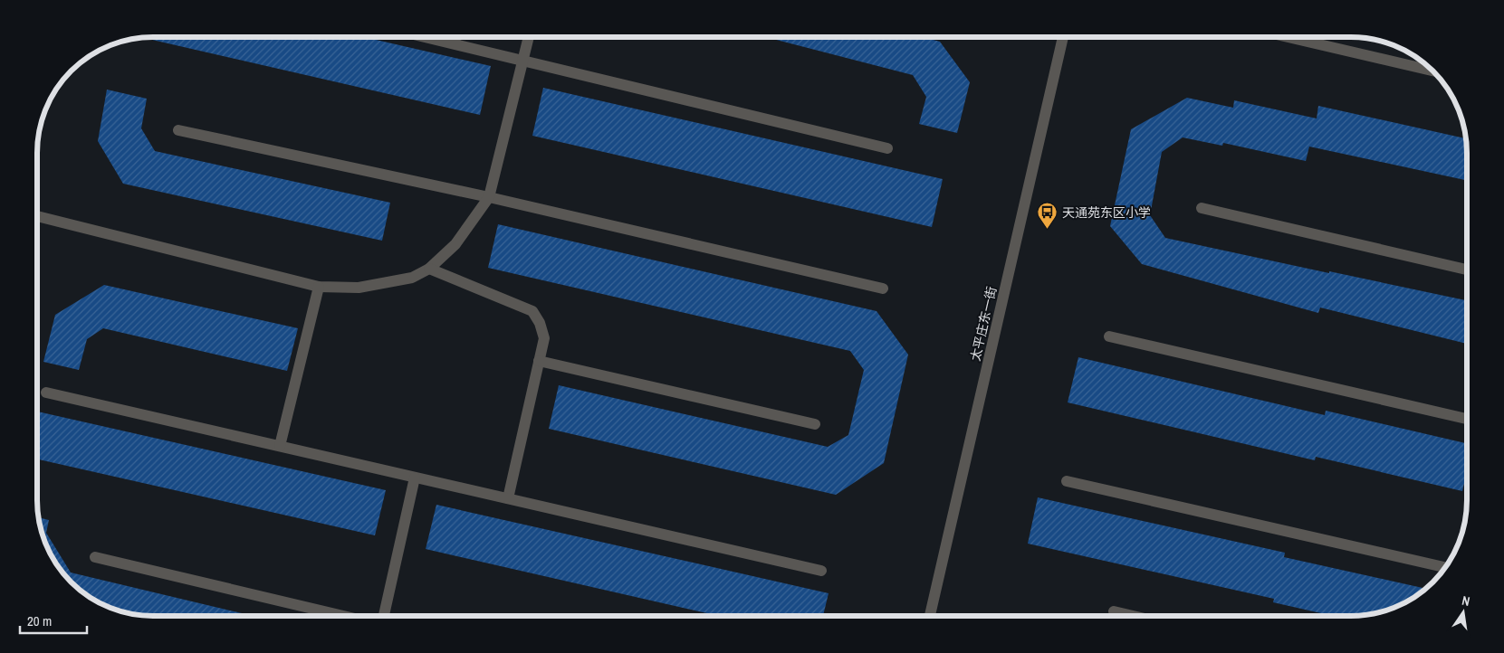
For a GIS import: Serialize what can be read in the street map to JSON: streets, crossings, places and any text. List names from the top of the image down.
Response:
{
  "streets": {
    "street": ["太平庄东一街"]
  },
  "places": {
    "bus stop": ["天通苑东区小学"]
  },
  "scale_bar": "20 m",
  "north": "top"
}
